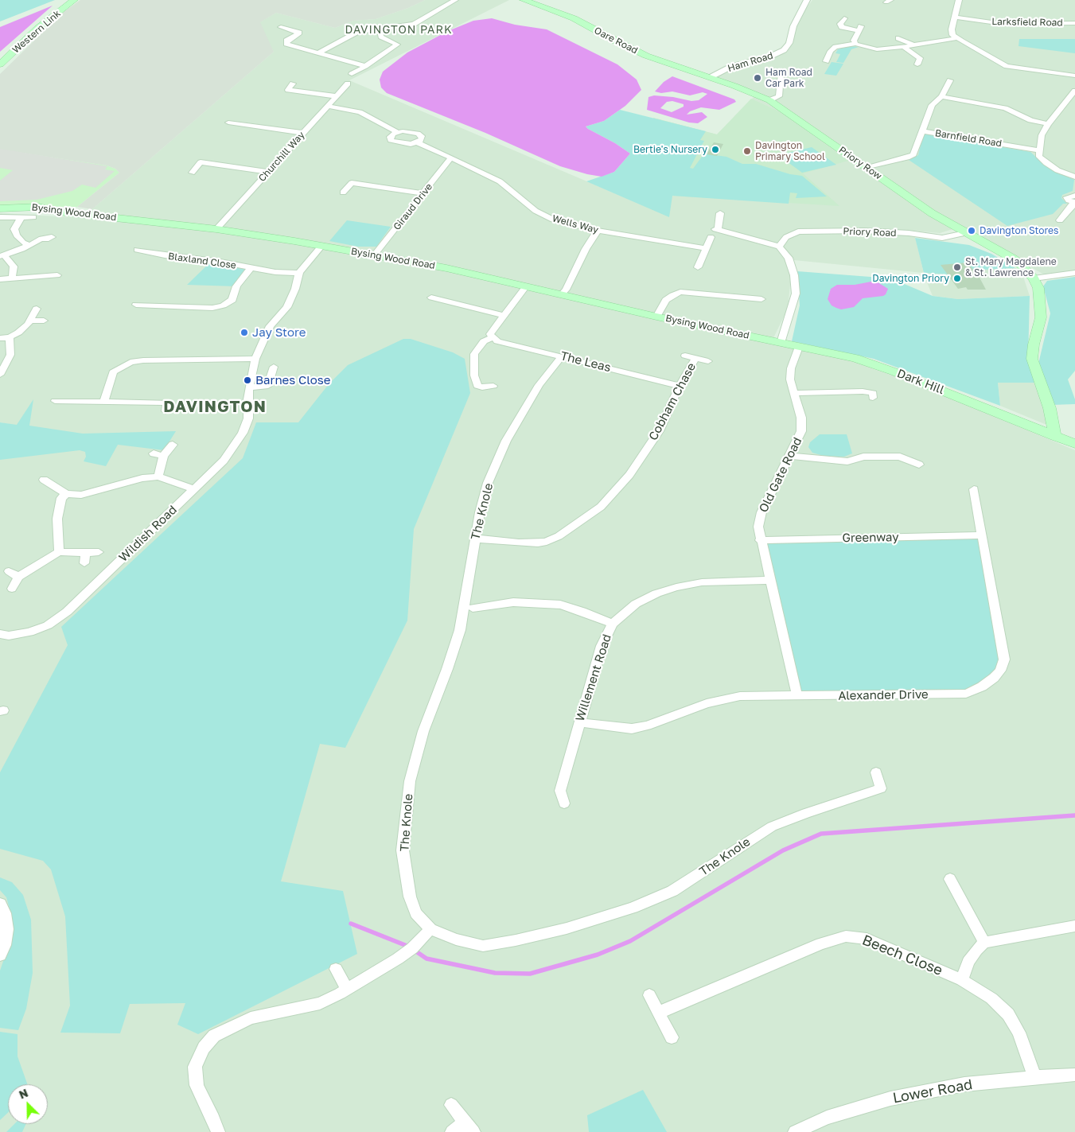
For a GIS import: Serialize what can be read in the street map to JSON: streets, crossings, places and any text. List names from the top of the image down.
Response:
{
  "streets": {
    "street": [
      "Larksfield Road",
      "Western Link",
      "Oare Road",
      "Ham Road",
      "Barnfield Road",
      "Churchill Way",
      "Priory Row",
      "Giraud Drive",
      "Bysing Wood Road",
      "Wells Way",
      "Priory Road",
      "Blaxland Close",
      "The Leas",
      "Dark Hill",
      "Cobham Chase",
      "Old Gate Road",
      "The Knole",
      "Wildish Road",
      "Greenway",
      "Willement Road",
      "Alexander Drive",
      "Beech Close",
      "Lower Road"
    ]
  },
  "crossings": [
    ["Oare Road", "Ham Road"],
    ["Oare Road", "Priory Row"],
    ["Ham Road", "Priory Row"],
    ["Barnfield Road", "Priory Row"],
    ["Churchill Way", "Bysing Wood Road"],
    ["Priory Row", "Priory Road"],
    ["Giraud Drive", "Bysing Wood Road"],
    ["Giraud Drive", "Wells Way"],
    ["Bysing Wood Road", "Dark Hill"],
    ["Bysing Wood Road", "Wildish Road"],
    ["Blaxland Close", "Wildish Road"],
    ["The Leas", "Cobham Chase"],
    ["The Leas", "The Knole"],
    ["Dark Hill", "Old Gate Road"],
    ["Cobham Chase", "The Knole"],
    ["Old Gate Road", "Greenway"],
    ["Old Gate Road", "Willement Road"],
    ["Old Gate Road", "Alexander Drive"],
    ["Greenway", "Alexander Drive"],
    ["Willement Road", "Alexander Drive"],
    ["Beech Close", "Lower Road"]
  ],
  "districts": ["DAVINGTON PARK", "DAVINGTON"],
  "places": [
    "Ham Road Car Park",
    "Bertie's Nursery",
    "Davington Primary School",
    "Davington Stores",
    "St. Mary Magdalene & St. Lawrence",
    "Davington Priory",
    "Jay Store",
    "Barnes Close"
  ],
  "north": "top left"
}
